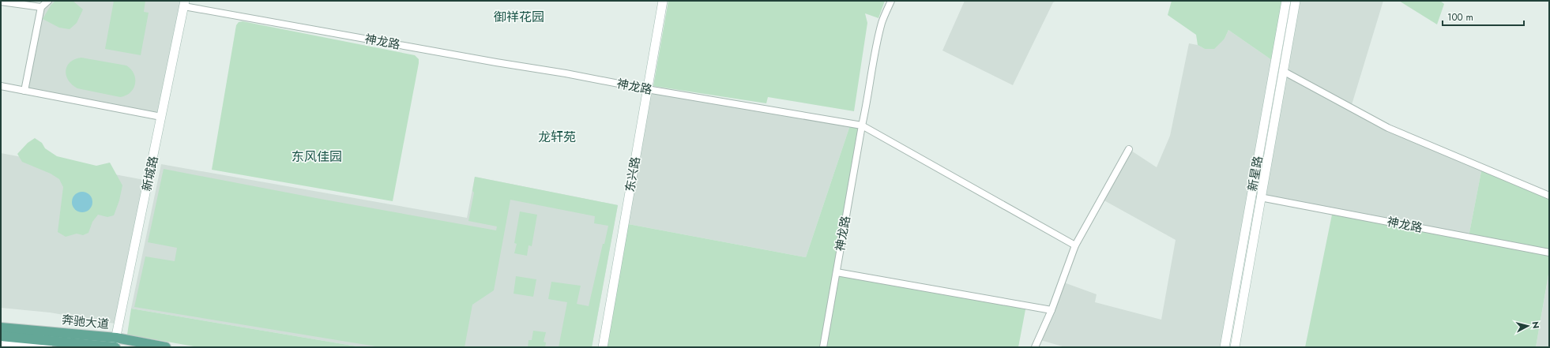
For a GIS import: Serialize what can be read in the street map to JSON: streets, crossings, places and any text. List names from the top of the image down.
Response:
{
  "streets": {
    "main road": ["奔驰大道"],
    "street": [
      "神龙路",
      "新城路",
      "新星路",
      "东兴路"
    ]
  },
  "crossings": [
    ["神龙路", "新城路"],
    ["神龙路", "新星路"],
    ["神龙路", "东兴路"],
    ["新城路", "奔驰大道"]
  ],
  "districts": ["御祥花园", "龙轩苑", "东风佳园"],
  "scale_bar": "100 m",
  "north": "right"
}
